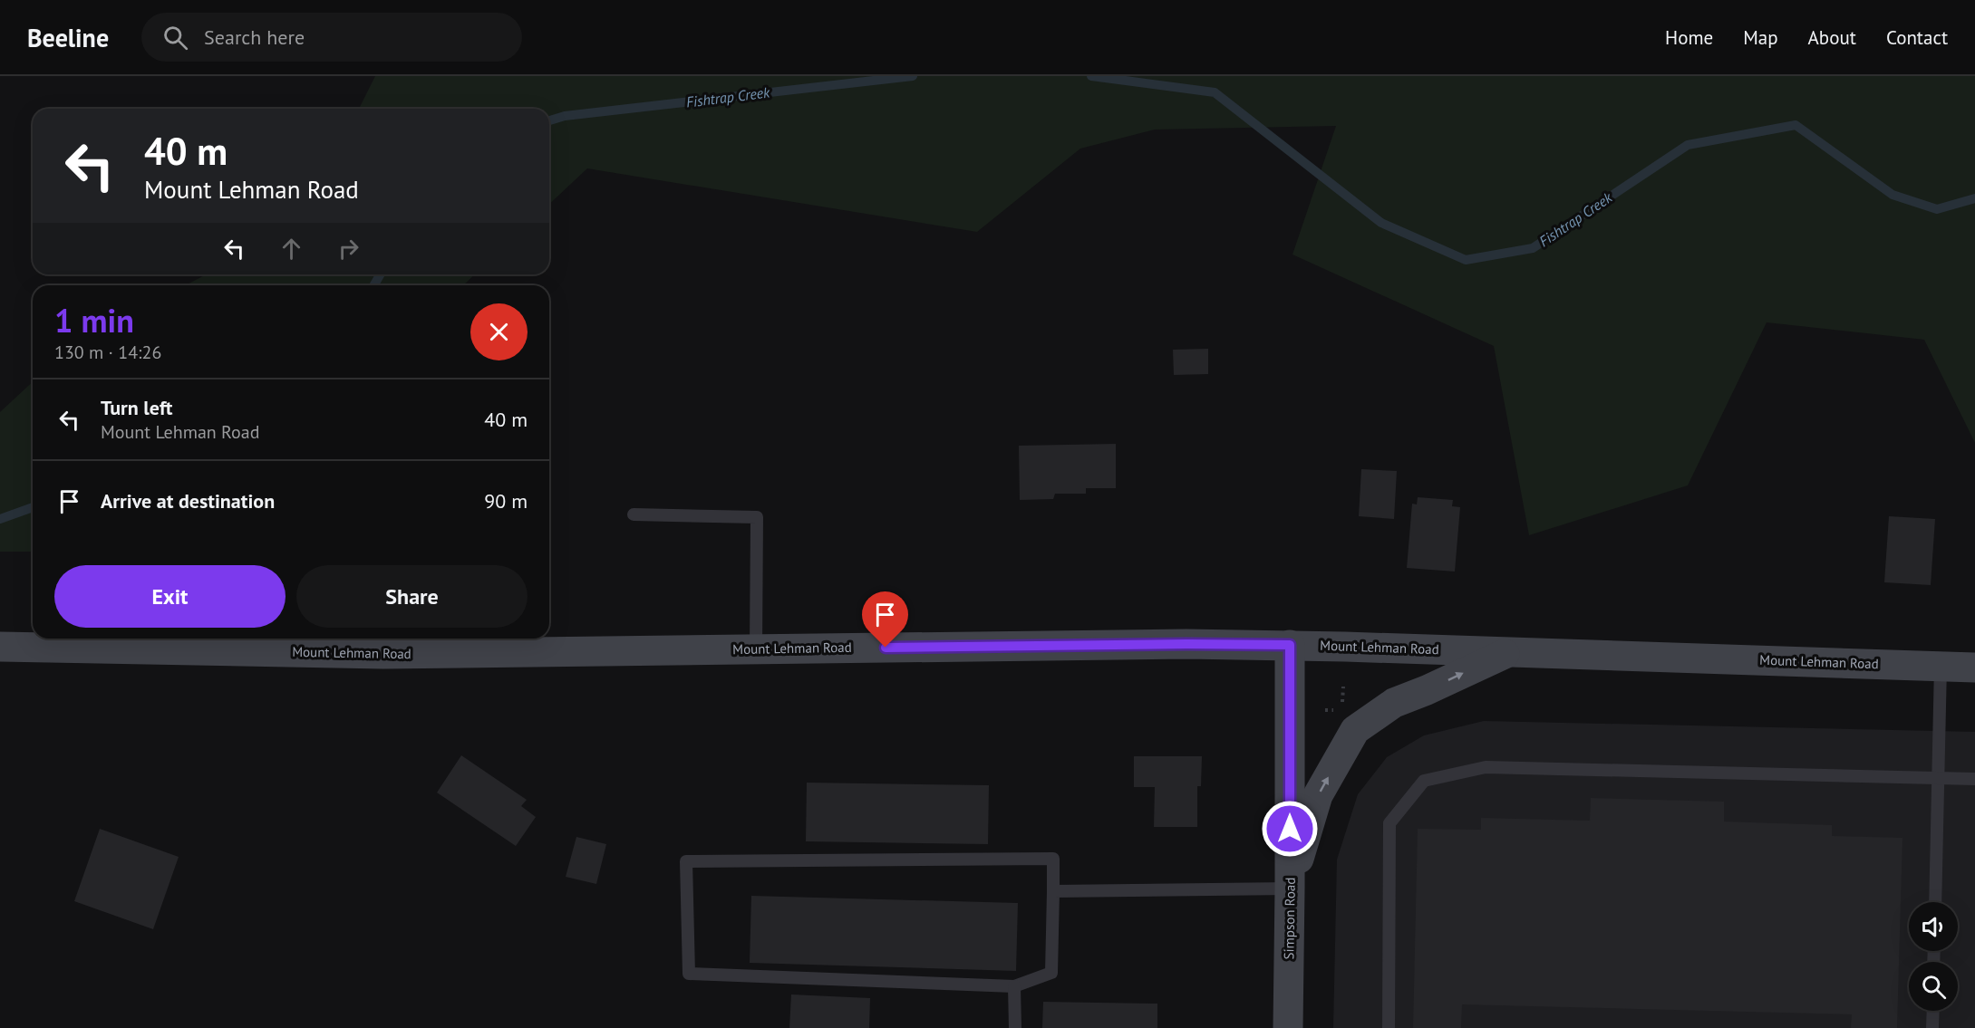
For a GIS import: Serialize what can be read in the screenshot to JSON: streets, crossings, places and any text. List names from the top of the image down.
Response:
{
  "streets": {
    "main road": ["Mount Lehman Road", "Simpson Road"]
  },
  "crossings": [
    ["Mount Lehman Road", "Simpson Road"]
  ],
  "water": ["Fishtrap Creek"],
  "page": {
    "header": "Beeline",
    "search": "Search here",
    "nav": [
      "Home",
      "Map",
      "About",
      "Contact"
    ],
    "turn": ["40 m", "Mount Lehman Road"],
    "heading": ["1 min", "130 m · 14:26"],
    "list": [
      {
        "name": "Turn left",
        "note": "Mount Lehman Road",
        "value": "40 m"
      },
      {
        "name": "Arrive at destination",
        "value": "90 m"
      }
    ],
    "buttons": ["Exit", "Share"]
  }
}
